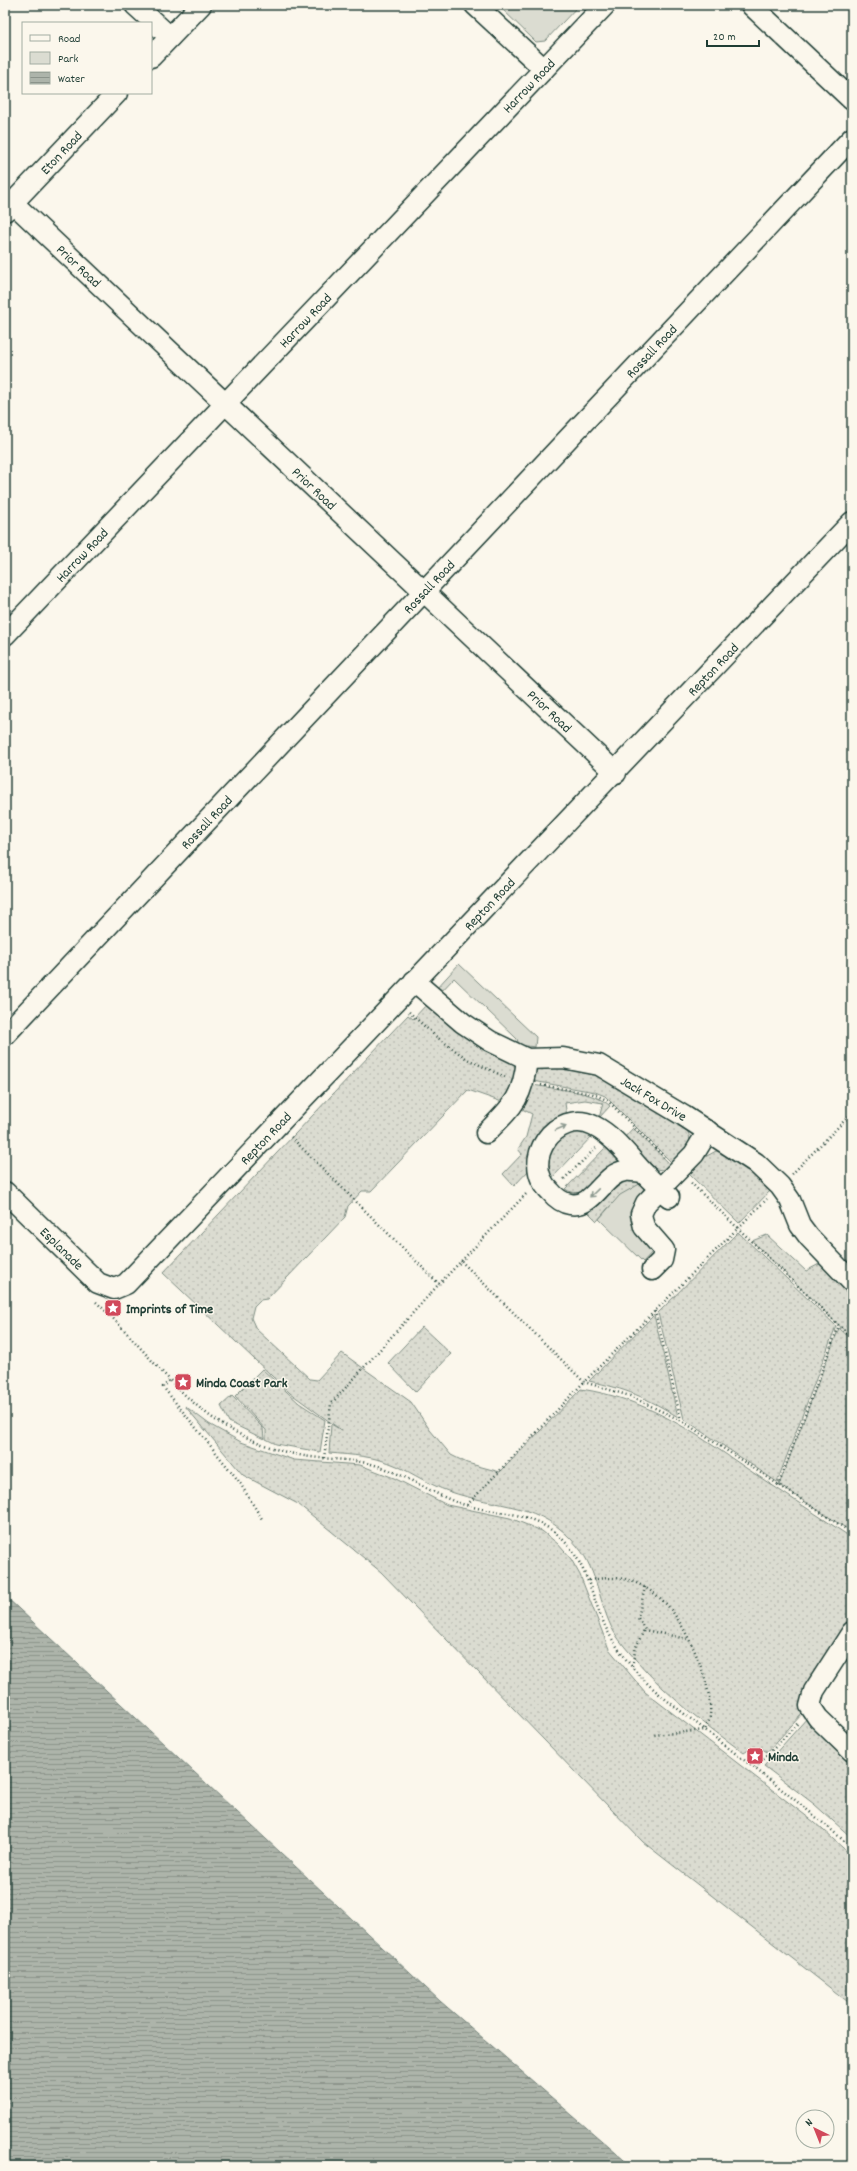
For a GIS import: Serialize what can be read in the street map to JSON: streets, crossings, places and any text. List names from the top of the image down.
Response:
{
  "streets": {
    "street": [
      "Harrow Road",
      "Eton Road",
      "Prior Road",
      "Rossall Road",
      "Repton Road",
      "Jack Fox Drive",
      "Esplanade"
    ]
  },
  "crossings": [
    ["Harrow Road", "Prior Road"],
    ["Eton Road", "Prior Road"],
    ["Prior Road", "Rossall Road"],
    ["Prior Road", "Repton Road"],
    ["Repton Road", "Jack Fox Drive"],
    ["Repton Road", "Esplanade"]
  ],
  "places": {
    "place": ["Imprints of Time", "Minda Coast Park", "Minda"]
  },
  "legend": ["Road", "Park", "Water"],
  "scale_bar": "20 m",
  "north": "top left"
}
